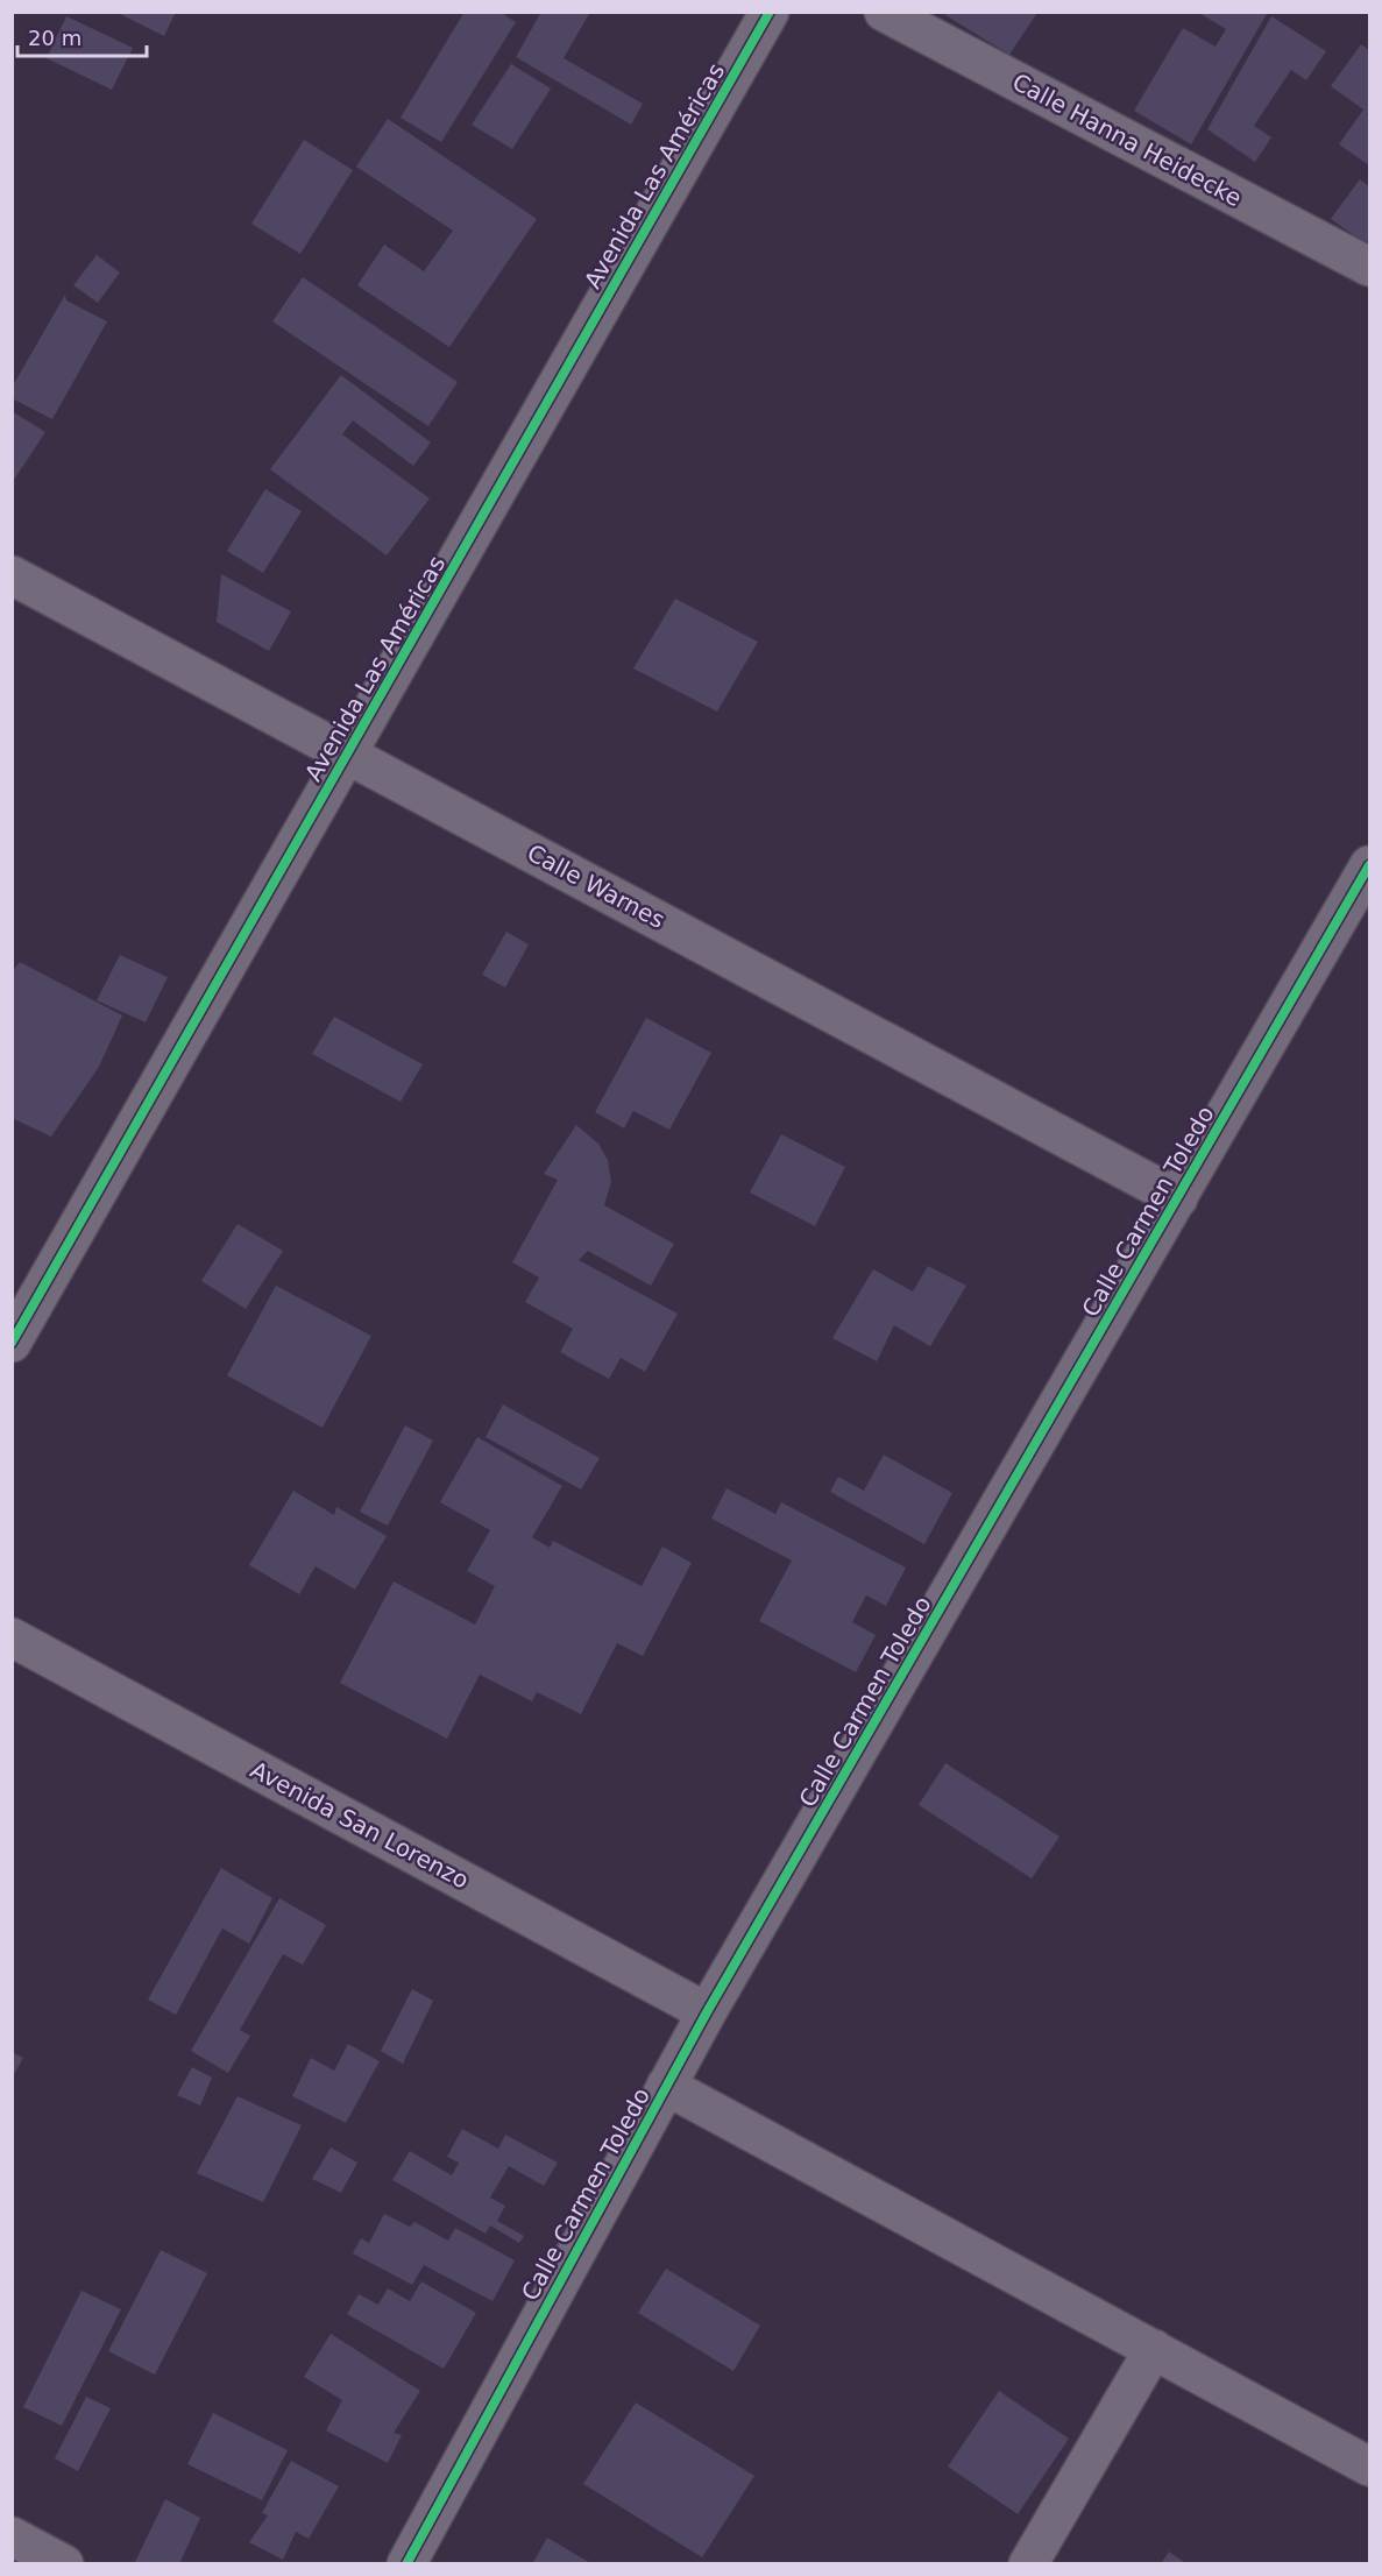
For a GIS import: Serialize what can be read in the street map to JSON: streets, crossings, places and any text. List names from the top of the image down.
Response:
{
  "streets": {
    "street": [
      "Calle Hanna Heidecke",
      "Avenida Las Américas",
      "Calle Warnes",
      "Calle Carmen Toledo",
      "Avenida San Lorenzo"
    ]
  },
  "crossings": [
    ["Avenida Las Américas", "Calle Warnes"],
    ["Calle Warnes", "Calle Carmen Toledo"],
    ["Calle Carmen Toledo", "Avenida San Lorenzo"]
  ],
  "scale_bar": "20 m"
}
